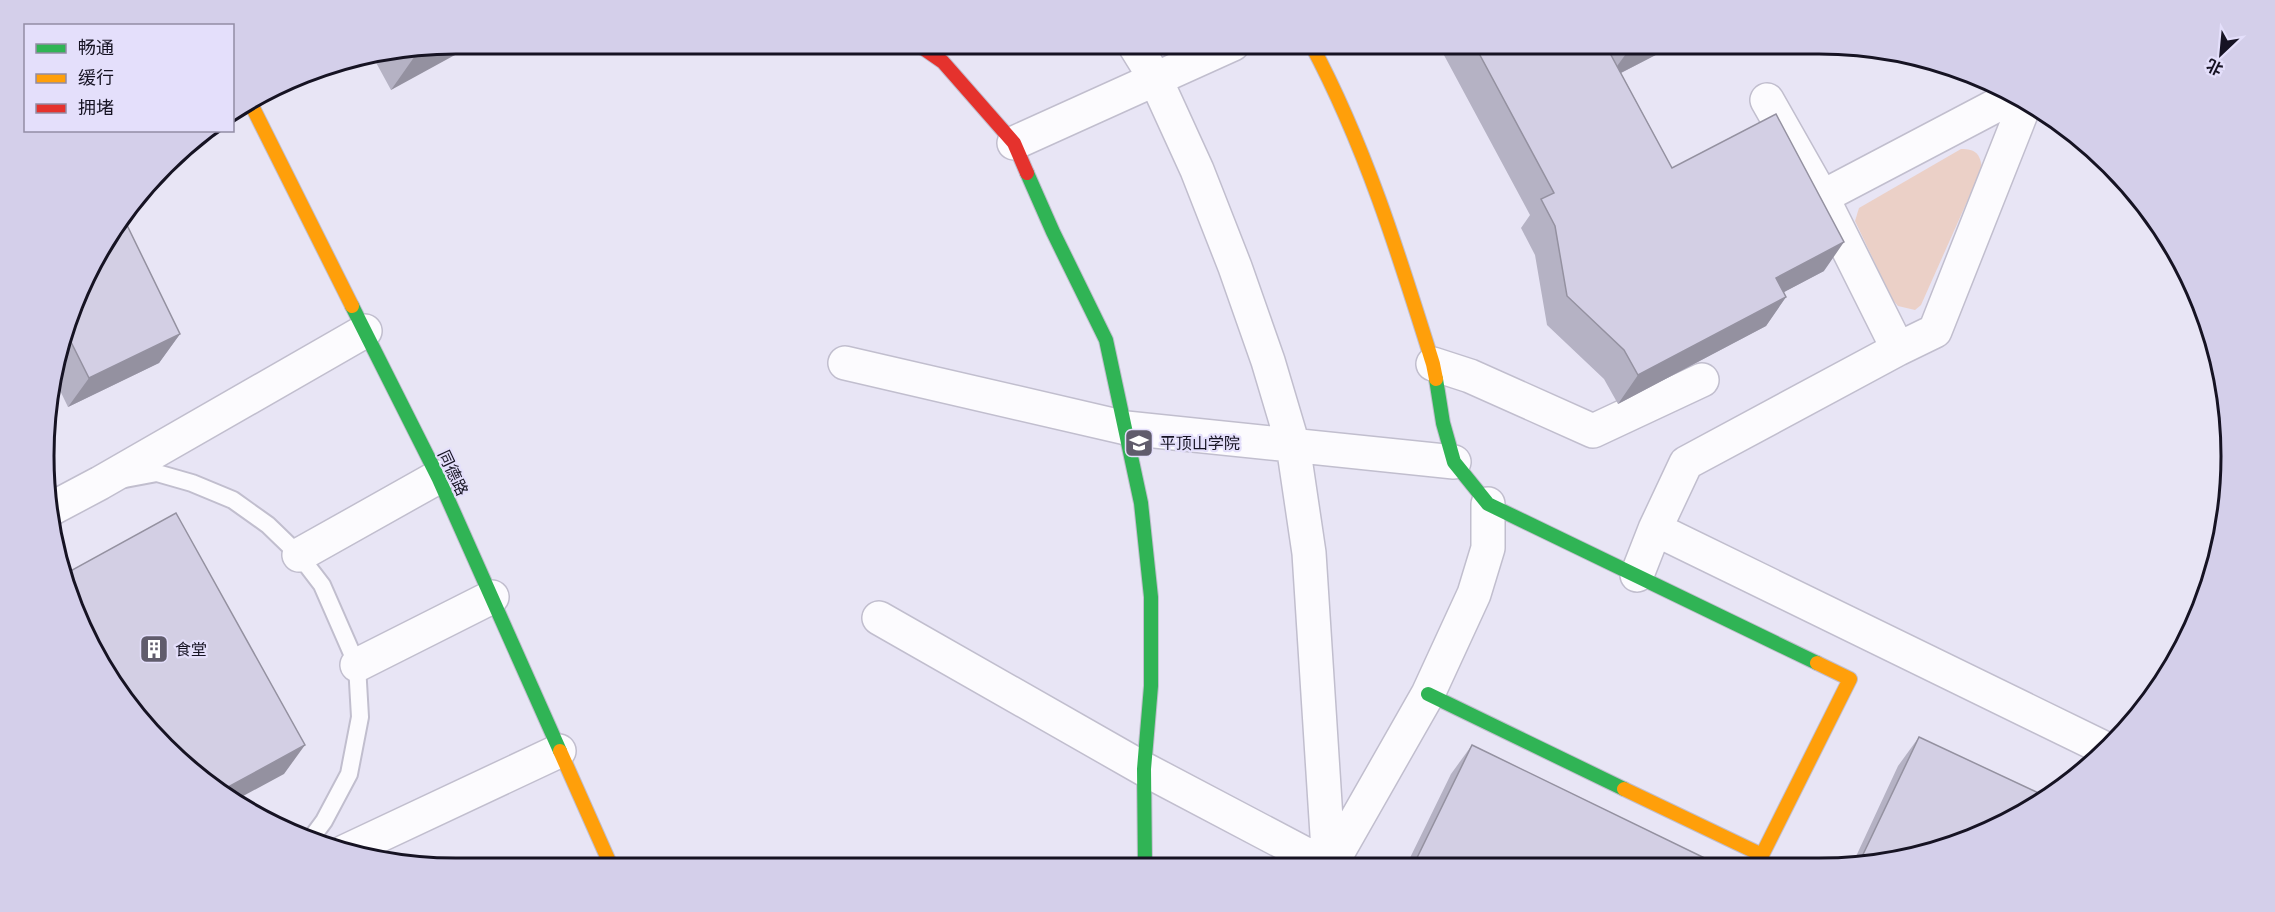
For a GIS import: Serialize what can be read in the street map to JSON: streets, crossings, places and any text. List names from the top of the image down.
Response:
{
  "streets": {
    "street": ["同德路"]
  },
  "places": {
    "school or university": ["平顶山学院"],
    "building": ["食堂"]
  },
  "legend": ["畅通", "缓行", "拥堵"],
  "north": "bottom left"
}
